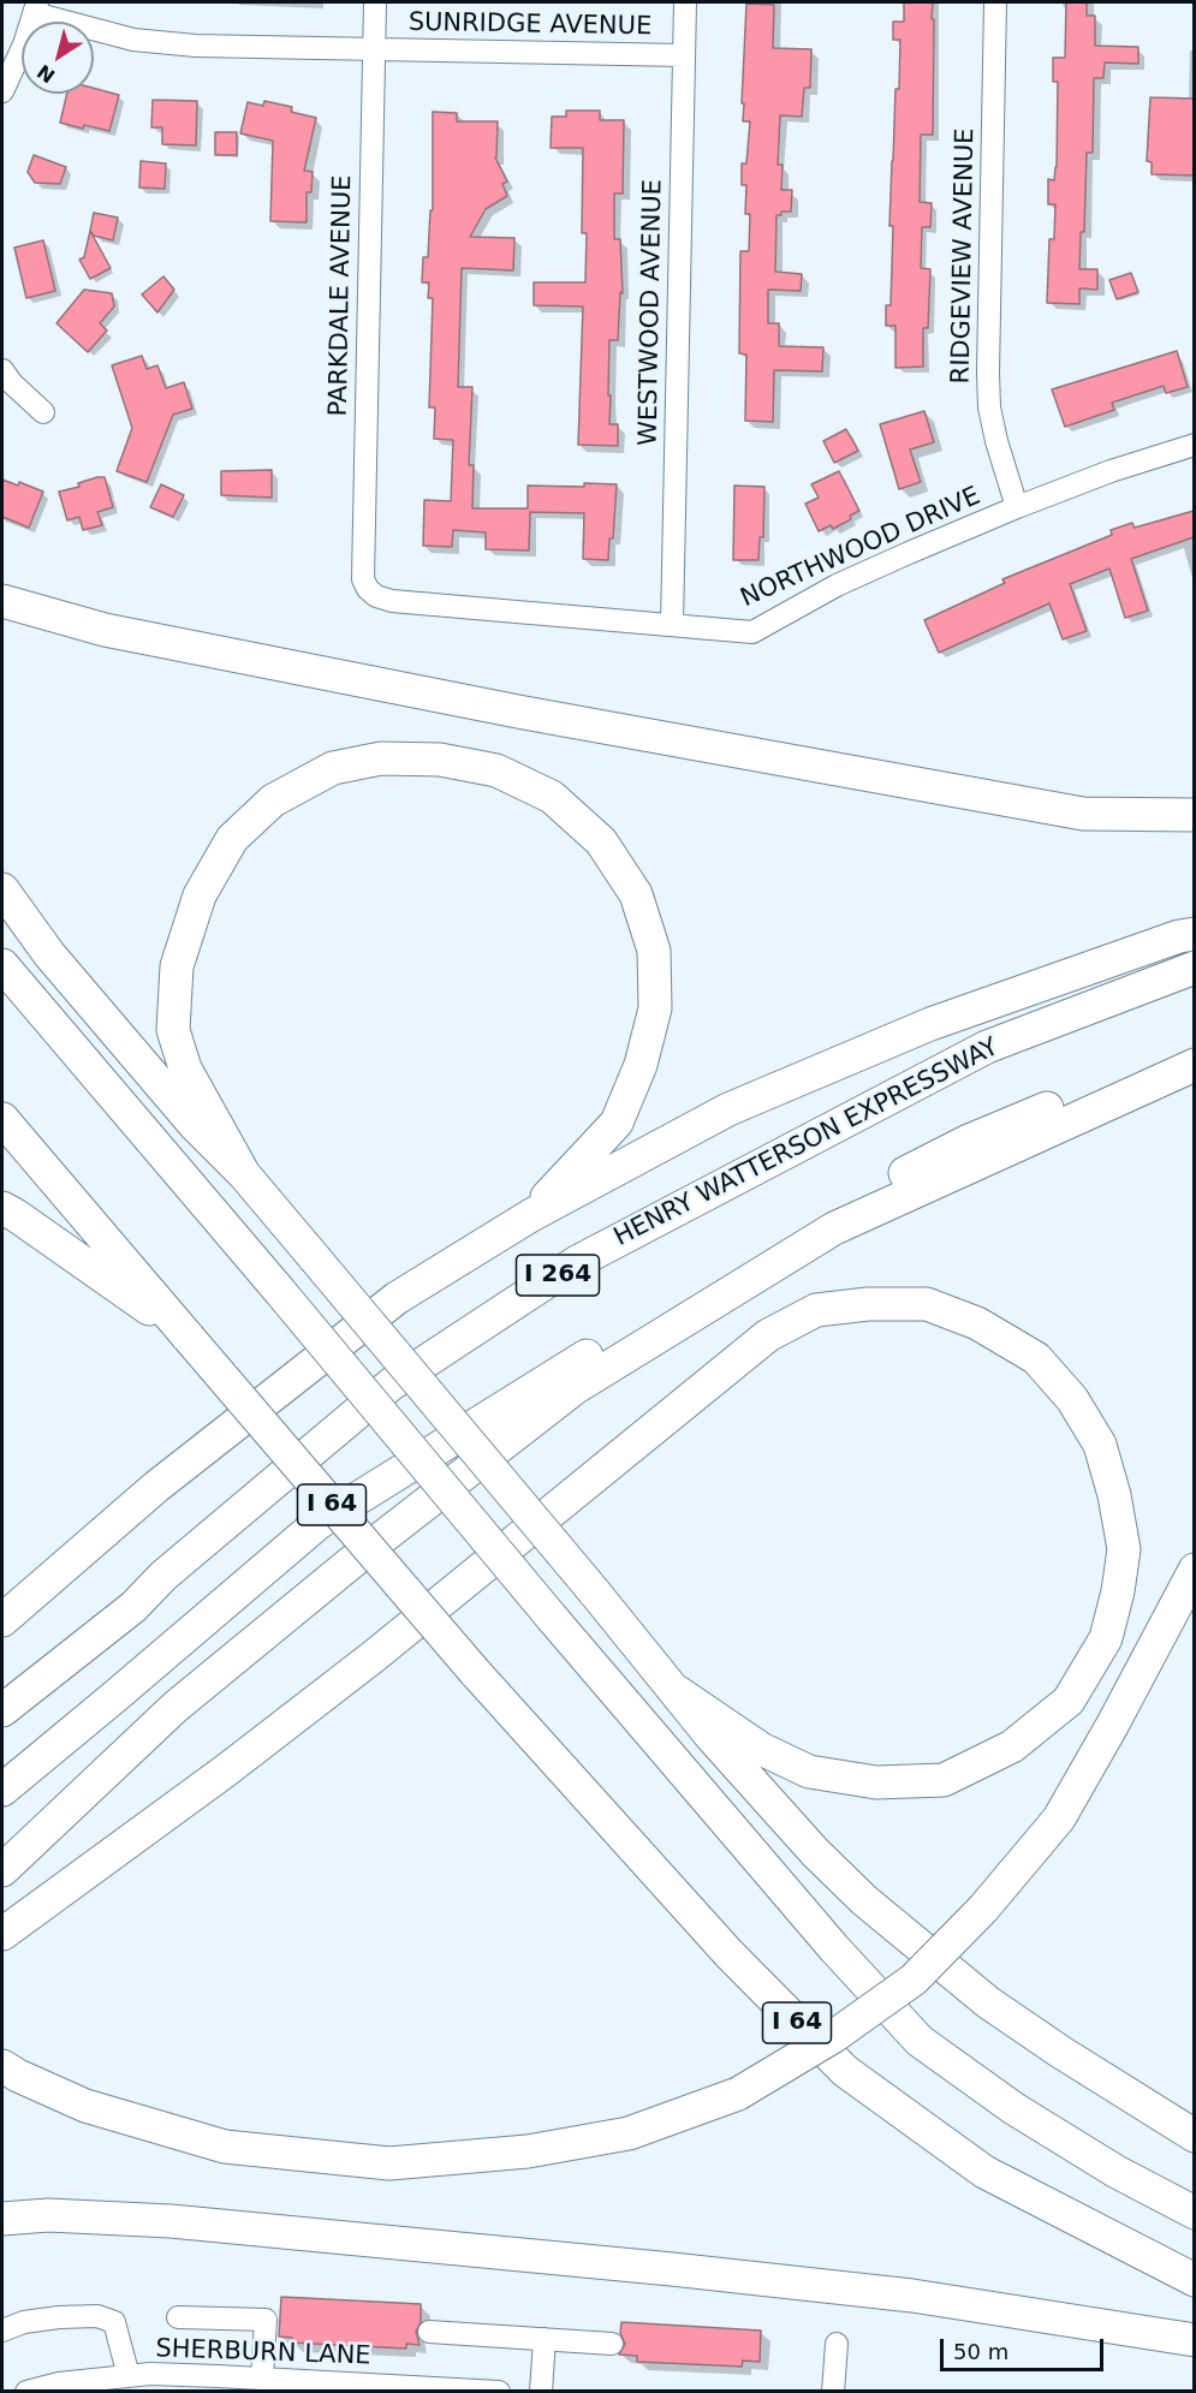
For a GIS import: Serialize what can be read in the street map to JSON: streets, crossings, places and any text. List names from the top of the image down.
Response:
{
  "streets": {
    "highway": ["HENRY WATTERSON EXPRESSWAY", "I 264", "I 64"],
    "street": [
      "SUNRIDGE AVENUE",
      "RIDGEVIEW AVENUE",
      "PARKDALE AVENUE",
      "WESTWOOD AVENUE",
      "NORTHWOOD DRIVE",
      "SHERBURN LANE"
    ]
  },
  "crossings": [
    ["SUNRIDGE AVENUE", "PARKDALE AVENUE"],
    ["SUNRIDGE AVENUE", "WESTWOOD AVENUE"],
    ["RIDGEVIEW AVENUE", "NORTHWOOD DRIVE"],
    ["PARKDALE AVENUE", "NORTHWOOD DRIVE"],
    ["WESTWOOD AVENUE", "NORTHWOOD DRIVE"]
  ],
  "scale_bar": "50 m",
  "north": "bottom left"
}
